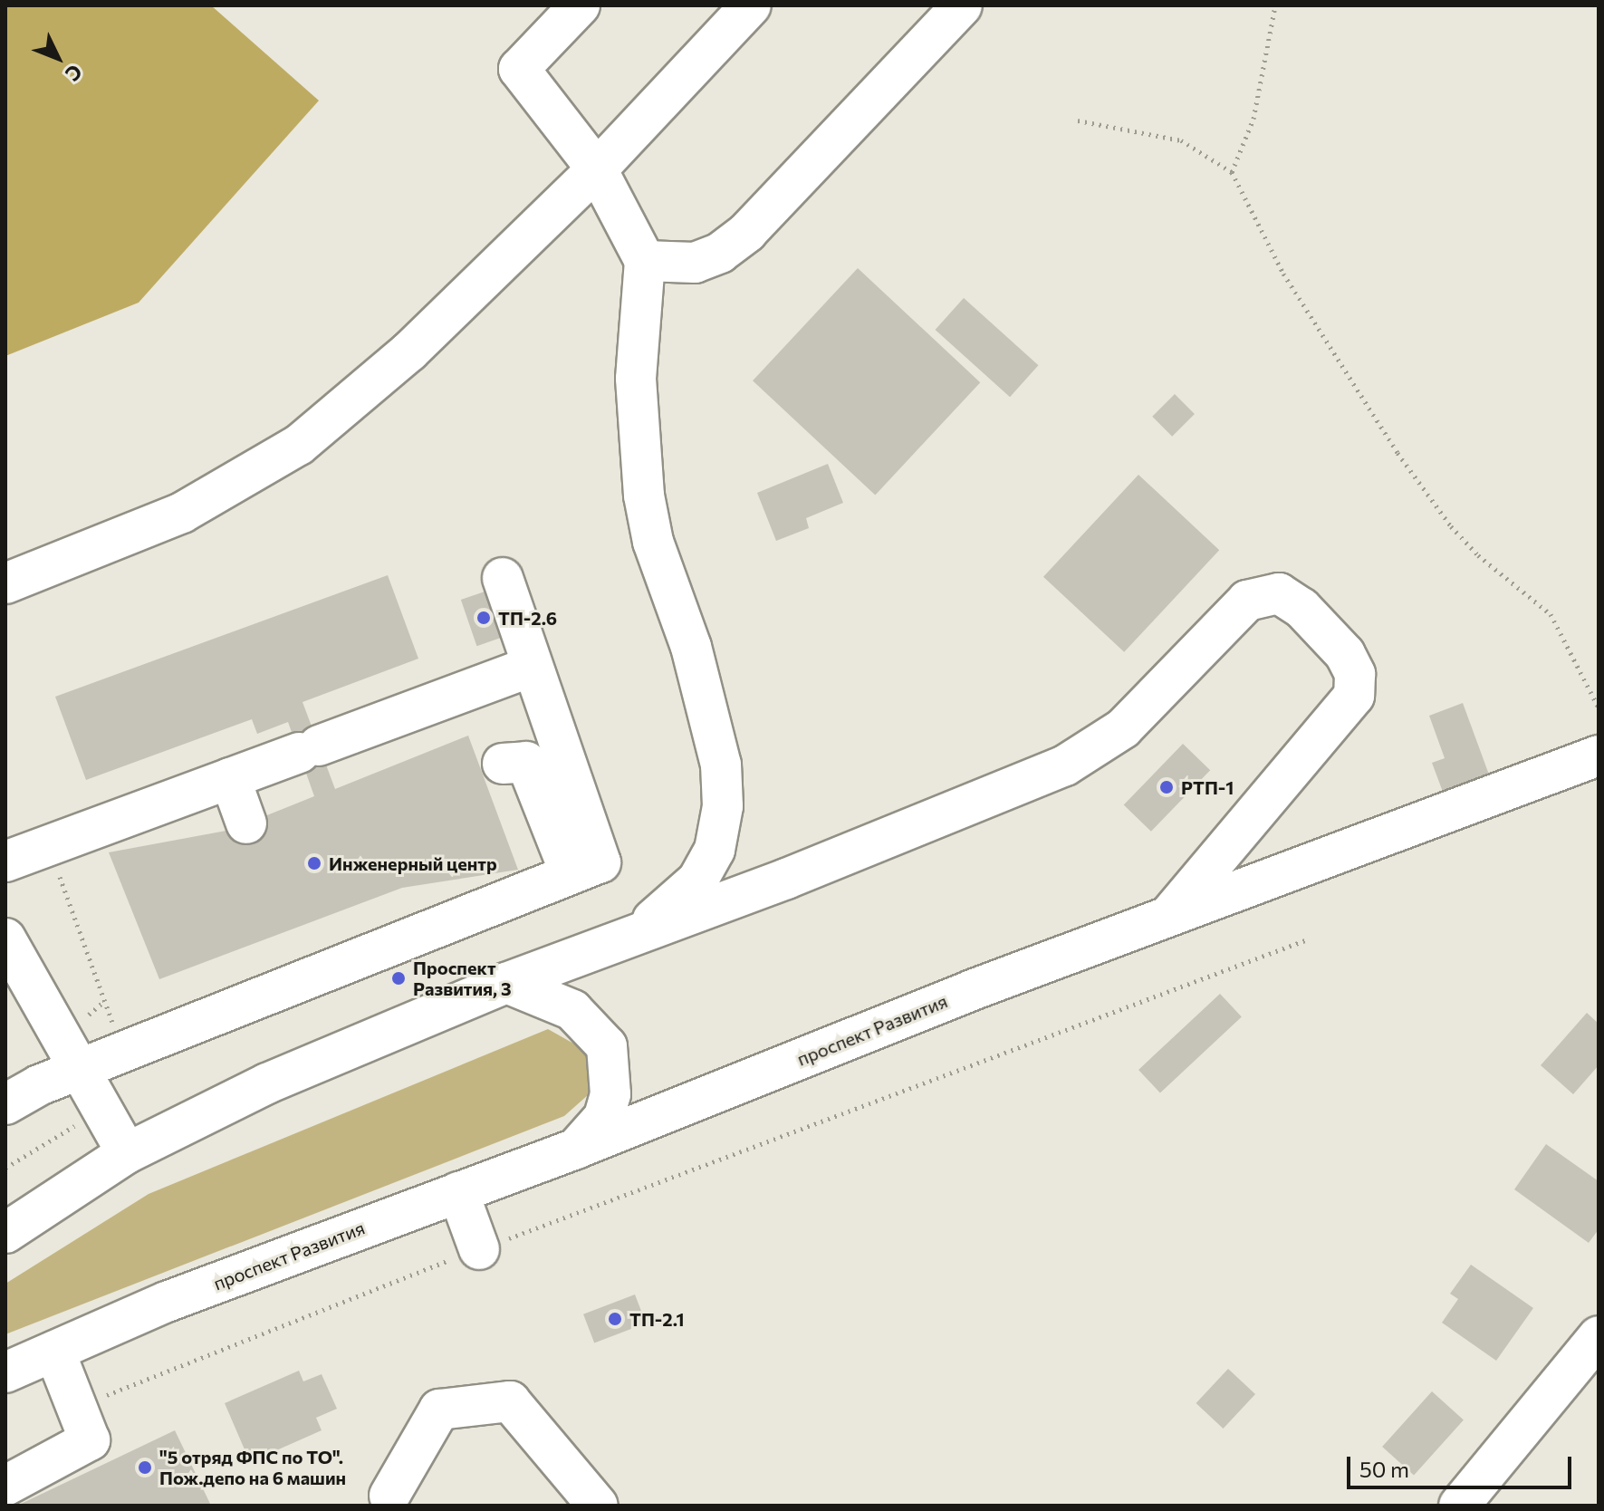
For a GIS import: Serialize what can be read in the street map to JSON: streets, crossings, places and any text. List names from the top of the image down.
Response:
{
  "streets": {
    "street": ["проспект Развития"]
  },
  "places": [
    "ТП-2.6",
    "РТП-1",
    "Инженерный центр",
    "Проспект Развития, 3",
    "ТП-2.1",
    "\"5 отряд ФПС по ТО\". Пож.депо на 6 машин"
  ],
  "scale_bar": "50 m",
  "north": "bottom right"
}
